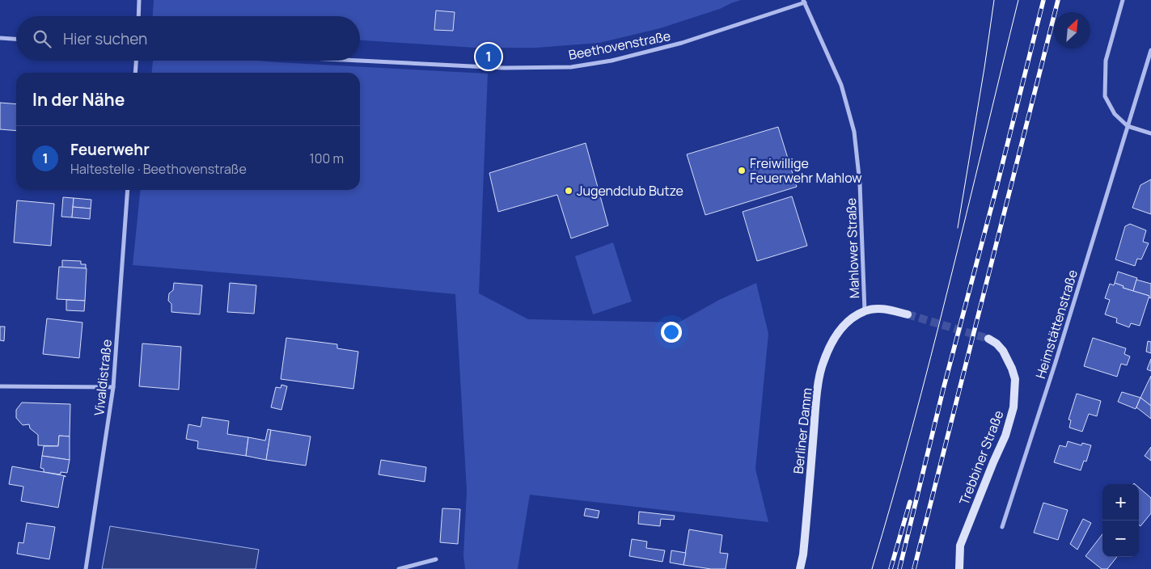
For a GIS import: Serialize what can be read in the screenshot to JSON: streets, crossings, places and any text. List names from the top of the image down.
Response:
{
  "streets": {
    "main road": ["Berliner Damm", "Trebbiner Straße"],
    "street": [
      "Beethovenstraße",
      "Mahlower Straße",
      "Heimstättenstraße",
      "Vivaldistraße"
    ]
  },
  "crossings": [
    ["Beethovenstraße", "Mahlower Straße"],
    ["Mahlower Straße", "Berliner Damm"]
  ],
  "places": ["Freiwillige Feuerwehr Mahlow", "Jugendclub Butze"],
  "north": "top right",
  "page": {
    "search": "Hier suchen",
    "pins": "1",
    "heading": "In der Nähe",
    "list": [
      {
        "mark": "1",
        "name": "Feuerwehr",
        "note": "Haltestelle · Beethovenstraße",
        "value": "100 m"
      }
    ],
    "map_buttons": ["+", "−"]
  }
}
